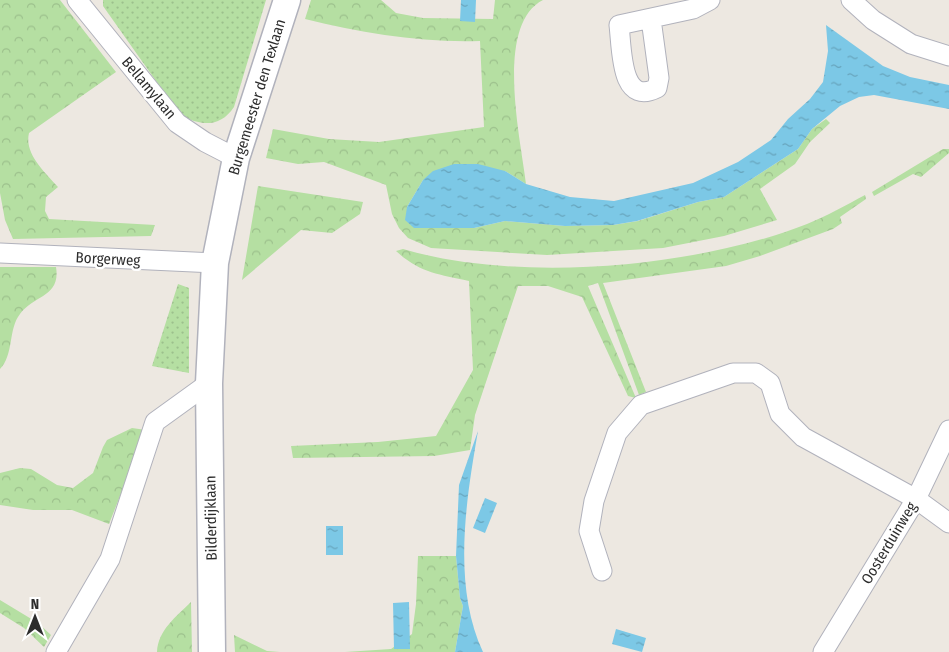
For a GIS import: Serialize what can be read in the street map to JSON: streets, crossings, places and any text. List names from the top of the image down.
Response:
{
  "streets": {
    "street": [
      "Bellamylaan",
      "Burgemeester den Texlaan",
      "Borgerweg",
      "Bilderdijklaan",
      "Oosterduinweg"
    ]
  },
  "crossings": [
    ["Bellamylaan", "Burgemeester den Texlaan"],
    ["Burgemeester den Texlaan", "Borgerweg"],
    ["Burgemeester den Texlaan", "Bilderdijklaan"]
  ],
  "north": "top"
}
